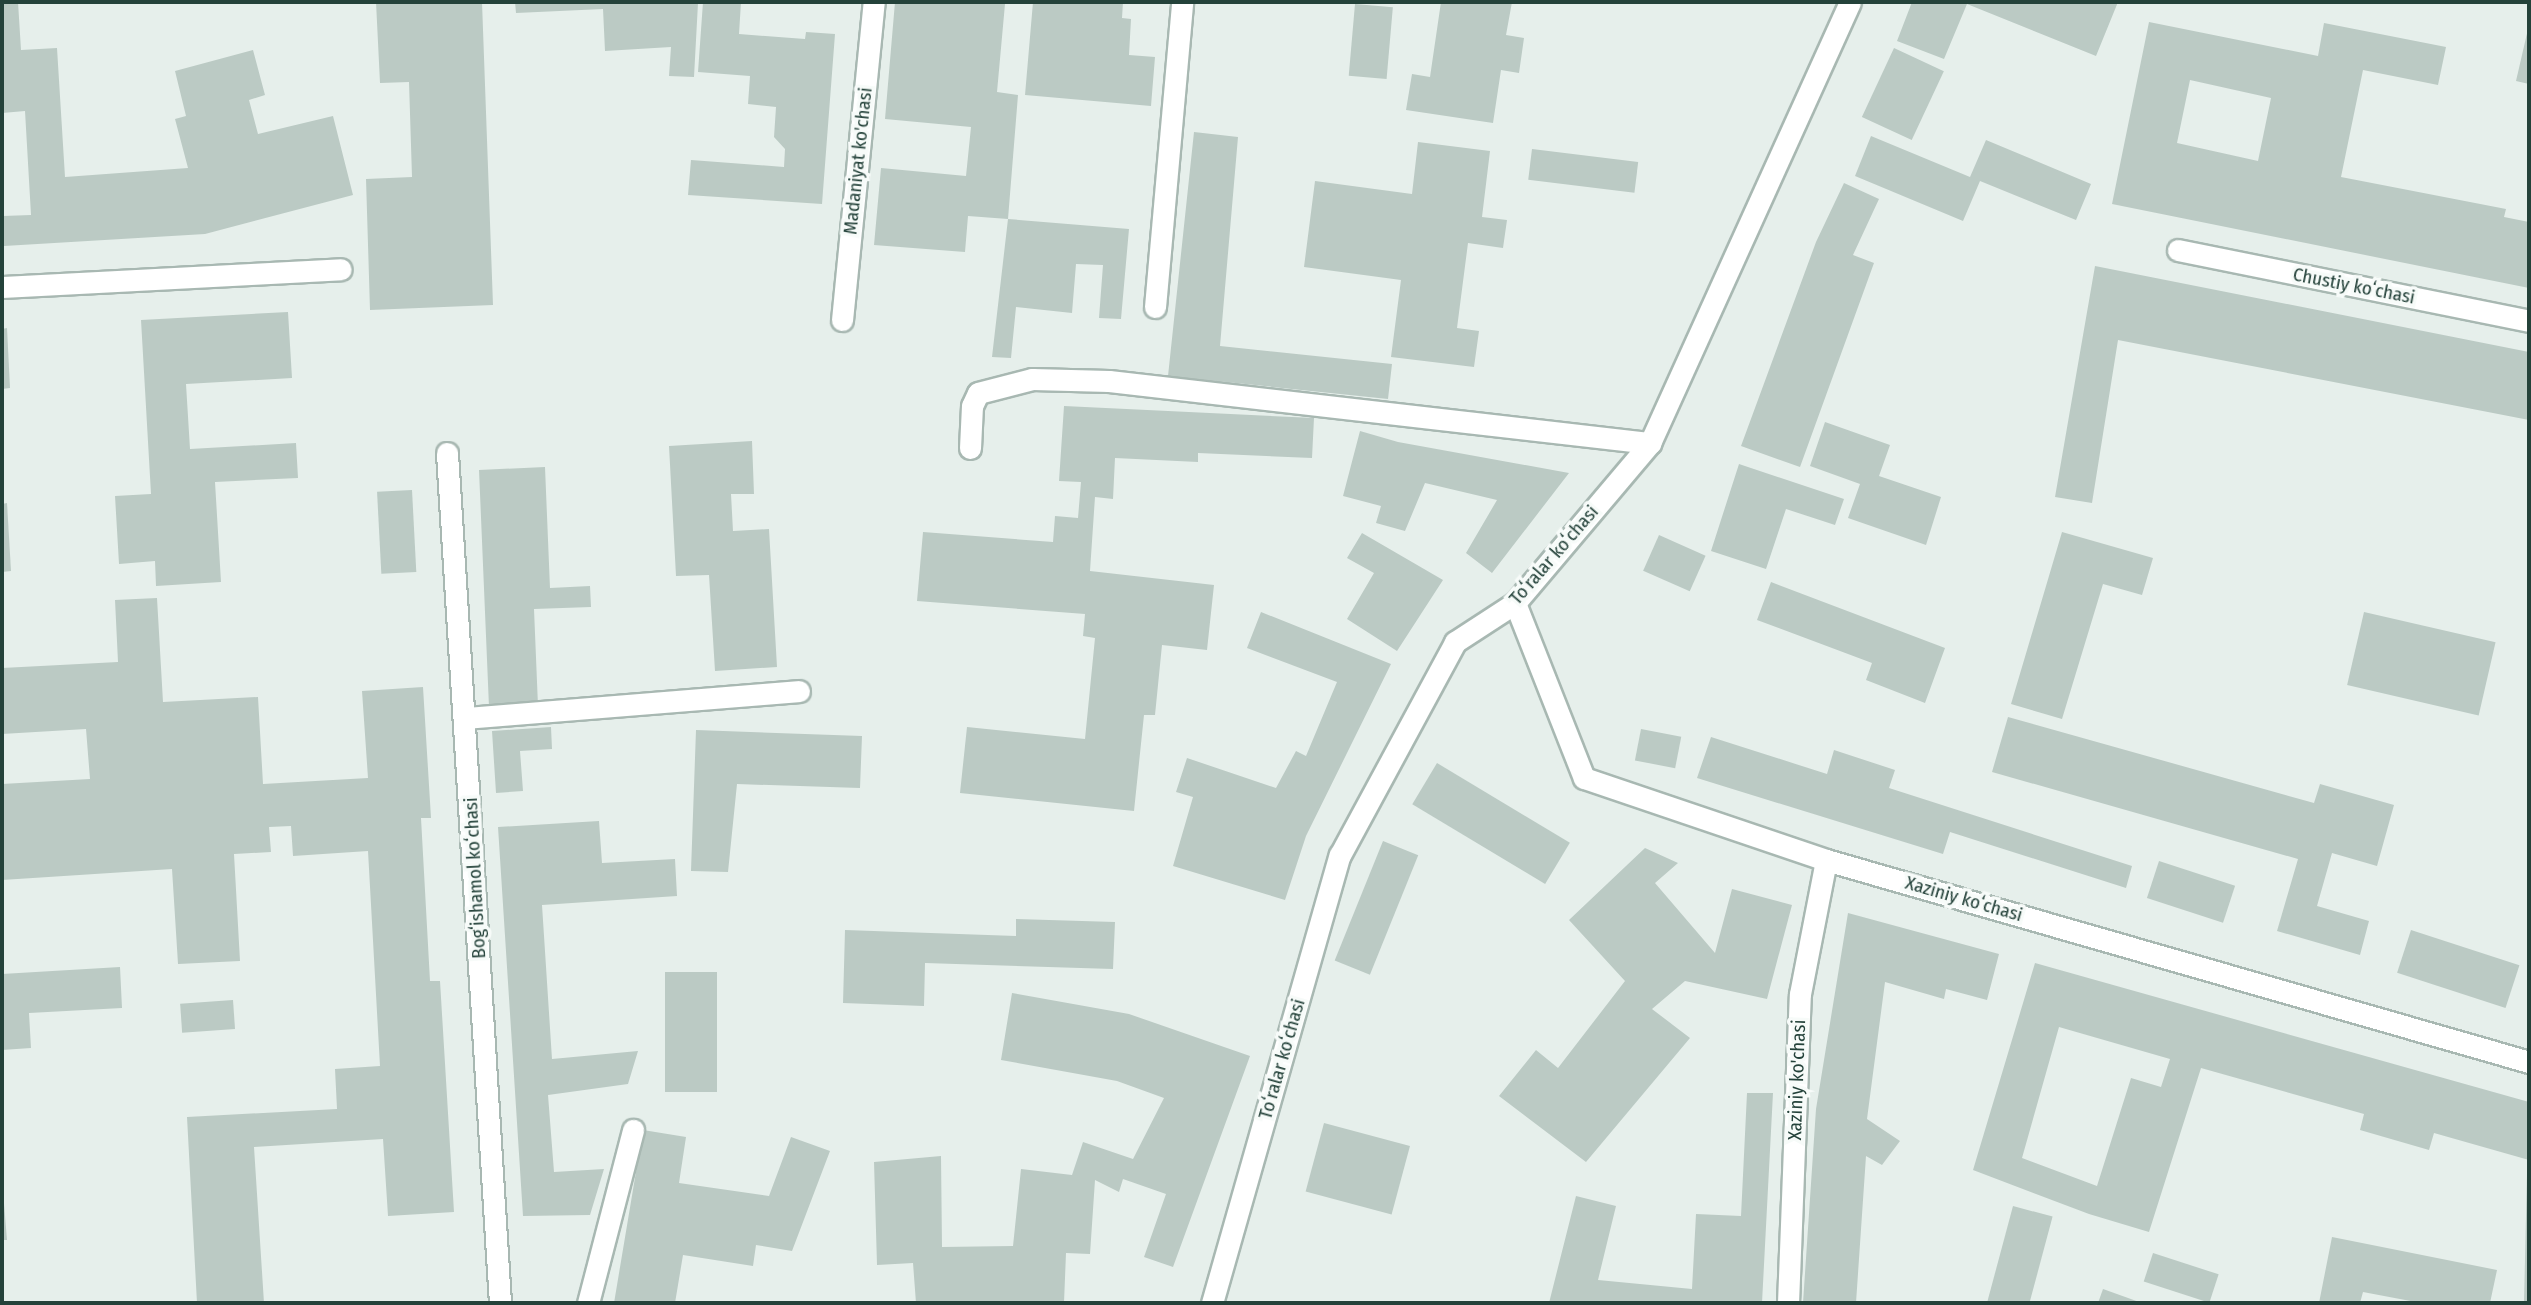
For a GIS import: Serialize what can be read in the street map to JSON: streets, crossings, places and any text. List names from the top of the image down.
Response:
{
  "streets": {
    "street": [
      "Madaniyat ko'chasi",
      "Chustiy koʻchasi",
      "Toʻralar koʻchasi",
      "Bogʻishamol koʻchasi",
      "Xaziniy koʻchasi",
      "Xaziniy ko'chasi"
    ]
  },
  "crossings": [
    ["Toʻralar koʻchasi", "Xaziniy koʻchasi"],
    ["Xaziniy koʻchasi", "Xaziniy ko'chasi"]
  ]
}
